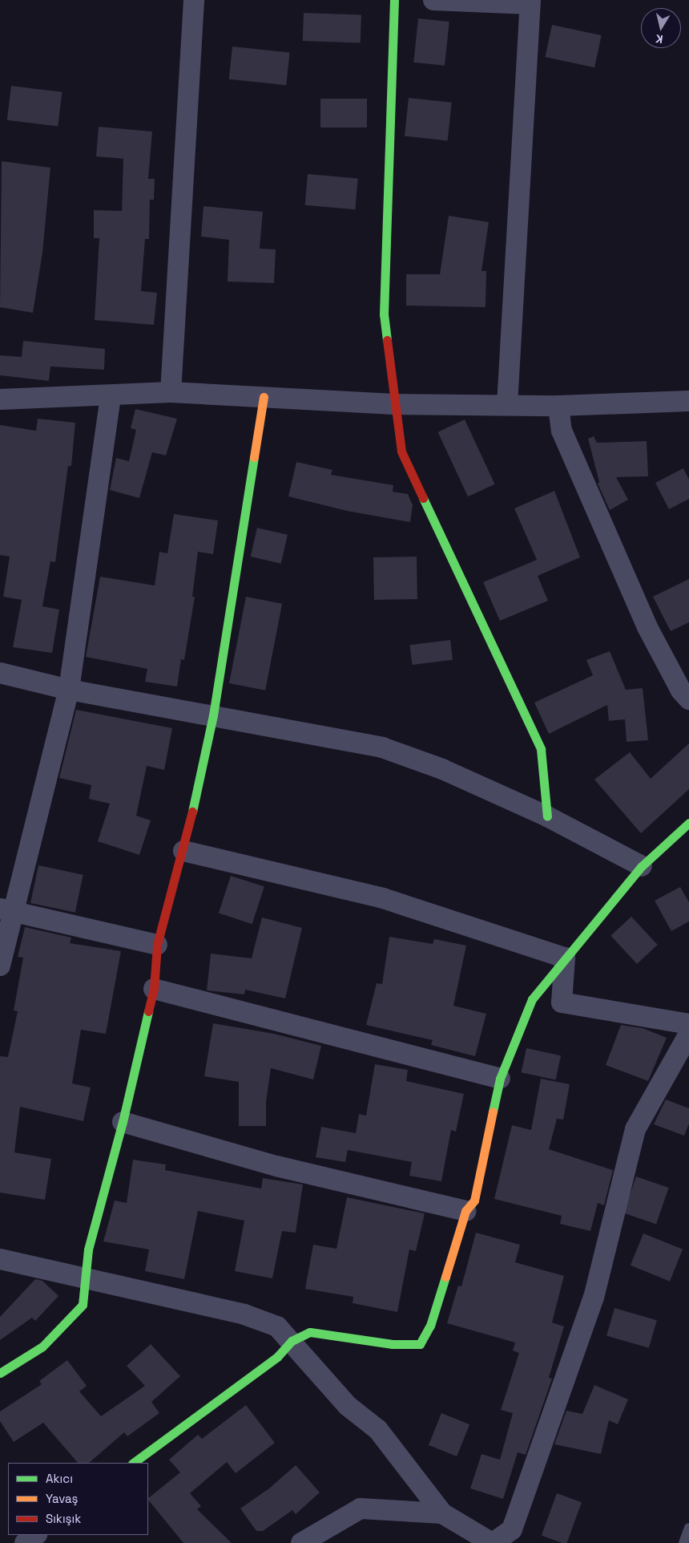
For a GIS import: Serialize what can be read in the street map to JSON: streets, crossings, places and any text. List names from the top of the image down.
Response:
{
  "legend": ["Akıcı", "Yavaş", "Sıkışık"],
  "north": "bottom"
}
